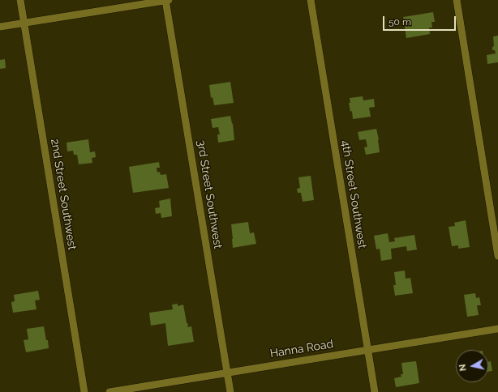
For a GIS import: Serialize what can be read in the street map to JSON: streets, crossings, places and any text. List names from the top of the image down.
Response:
{
  "streets": {
    "street": [
      "2nd Street Southwest",
      "3rd Street Southwest",
      "4th Street Southwest",
      "Hanna Road"
    ]
  },
  "crossings": [
    ["3rd Street Southwest", "Hanna Road"],
    ["4th Street Southwest", "Hanna Road"]
  ],
  "scale_bar": "50 m",
  "north": "left"
}
